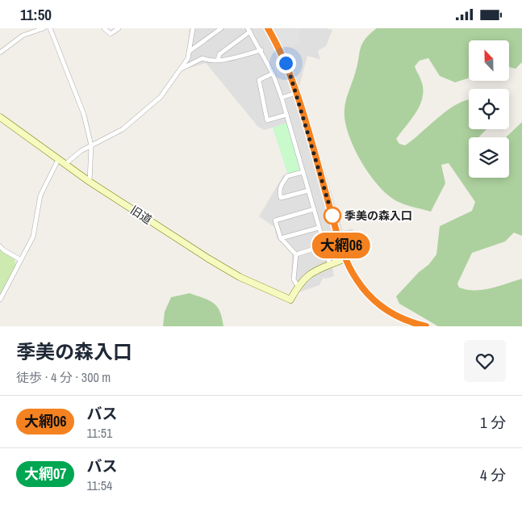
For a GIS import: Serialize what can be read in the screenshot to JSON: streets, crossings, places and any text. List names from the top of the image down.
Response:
{
  "streets": {
    "street": ["旧道"]
  },
  "places": ["季美の森入口"],
  "lines": ["bus line 大網06"],
  "north": "top",
  "page": {
    "status": "11:50",
    "on_map": "大網06",
    "heading": ["季美の森入口", "徒歩 · 4 分 · 300 m"],
    "list": [
      {
        "mark": "大網06",
        "name": "バス",
        "note": "11:51",
        "value": "1 分"
      },
      {
        "mark": "大網07",
        "name": "バス",
        "note": "11:54",
        "value": "4 分"
      }
    ]
  }
}
